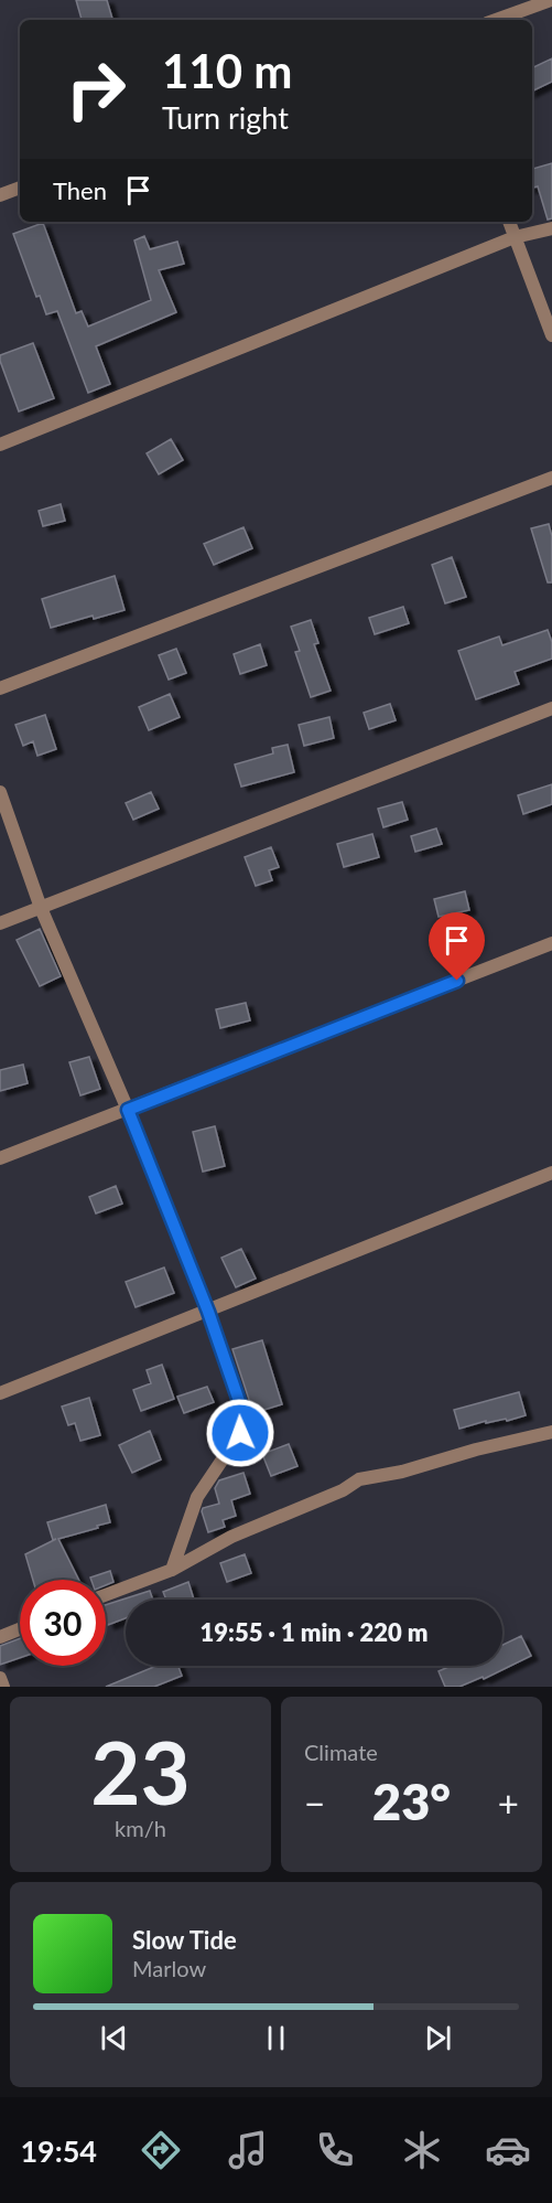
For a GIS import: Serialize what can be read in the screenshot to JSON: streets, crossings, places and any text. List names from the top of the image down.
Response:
{
  "page": {
    "turn": ["110 m", "Turn right"],
    "then": "Then",
    "limit": "30",
    "trip": "19:55 · 1 min · 220 m",
    "tile": [
      ["23", "km/h"],
      "Climate"
    ],
    "heat": ["−", "23°", "+"],
    "song": ["Slow Tide", "Marlow"],
    "tabs": "19:54"
  }
}
